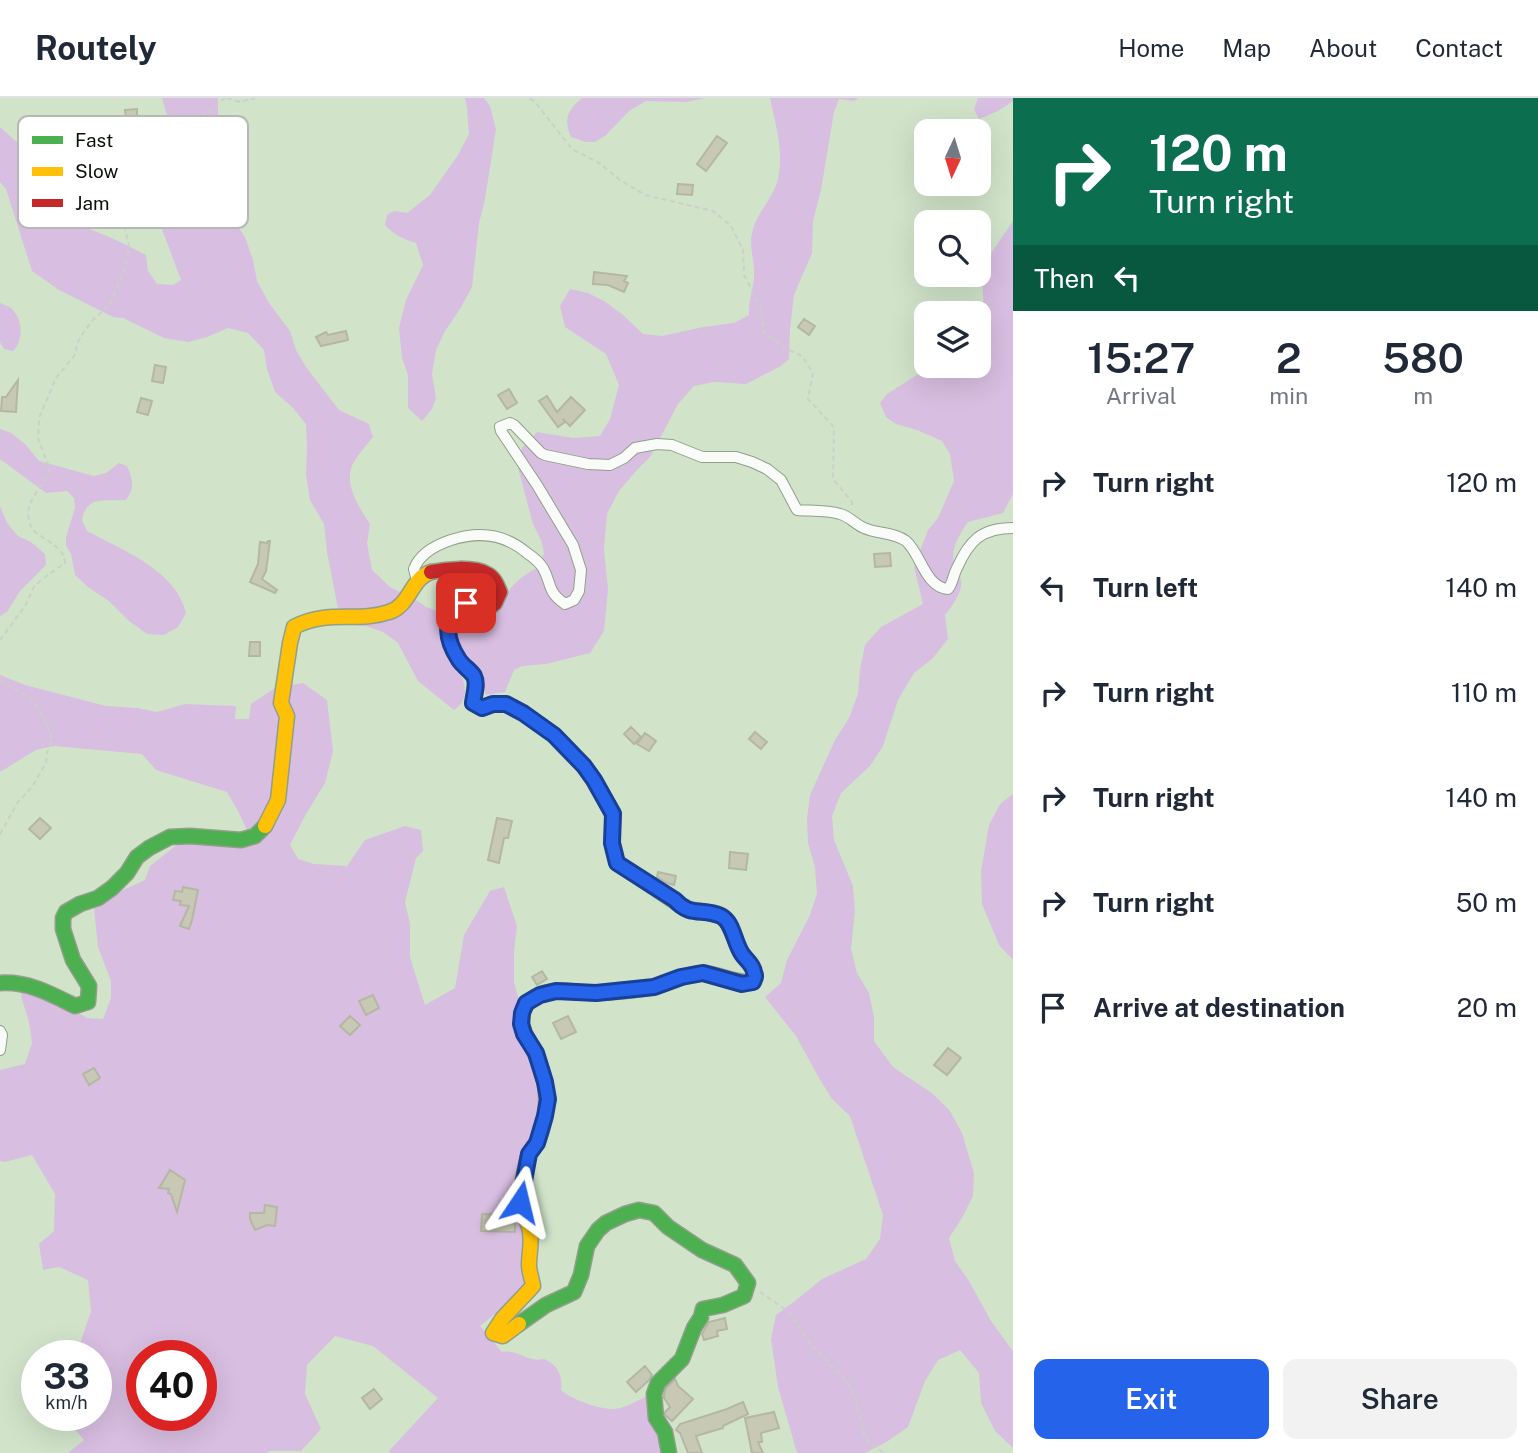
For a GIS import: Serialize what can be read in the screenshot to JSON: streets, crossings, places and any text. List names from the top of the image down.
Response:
{
  "legend": ["Fast", "Slow", "Jam"],
  "north": "bottom",
  "page": {
    "header": "Routely",
    "nav": [
      "Home",
      "Map",
      "About",
      "Contact"
    ],
    "turn": ["120 m", "Turn right"],
    "then": "Then",
    "eta": [
      "15:27",
      "Arrival",
      "2",
      "min",
      "580",
      "m"
    ],
    "list": [
      {
        "name": "Turn right",
        "value": "120 m"
      },
      {
        "name": "Turn left",
        "value": "140 m"
      },
      {
        "name": "Turn right",
        "value": "110 m"
      },
      {
        "name": "Turn right",
        "value": "140 m"
      },
      {
        "name": "Turn right",
        "value": "50 m"
      },
      {
        "name": "Arrive at destination",
        "value": "20 m"
      }
    ],
    "speed": "33 km/h",
    "limit": "40",
    "buttons": ["Exit", "Share"]
  }
}
